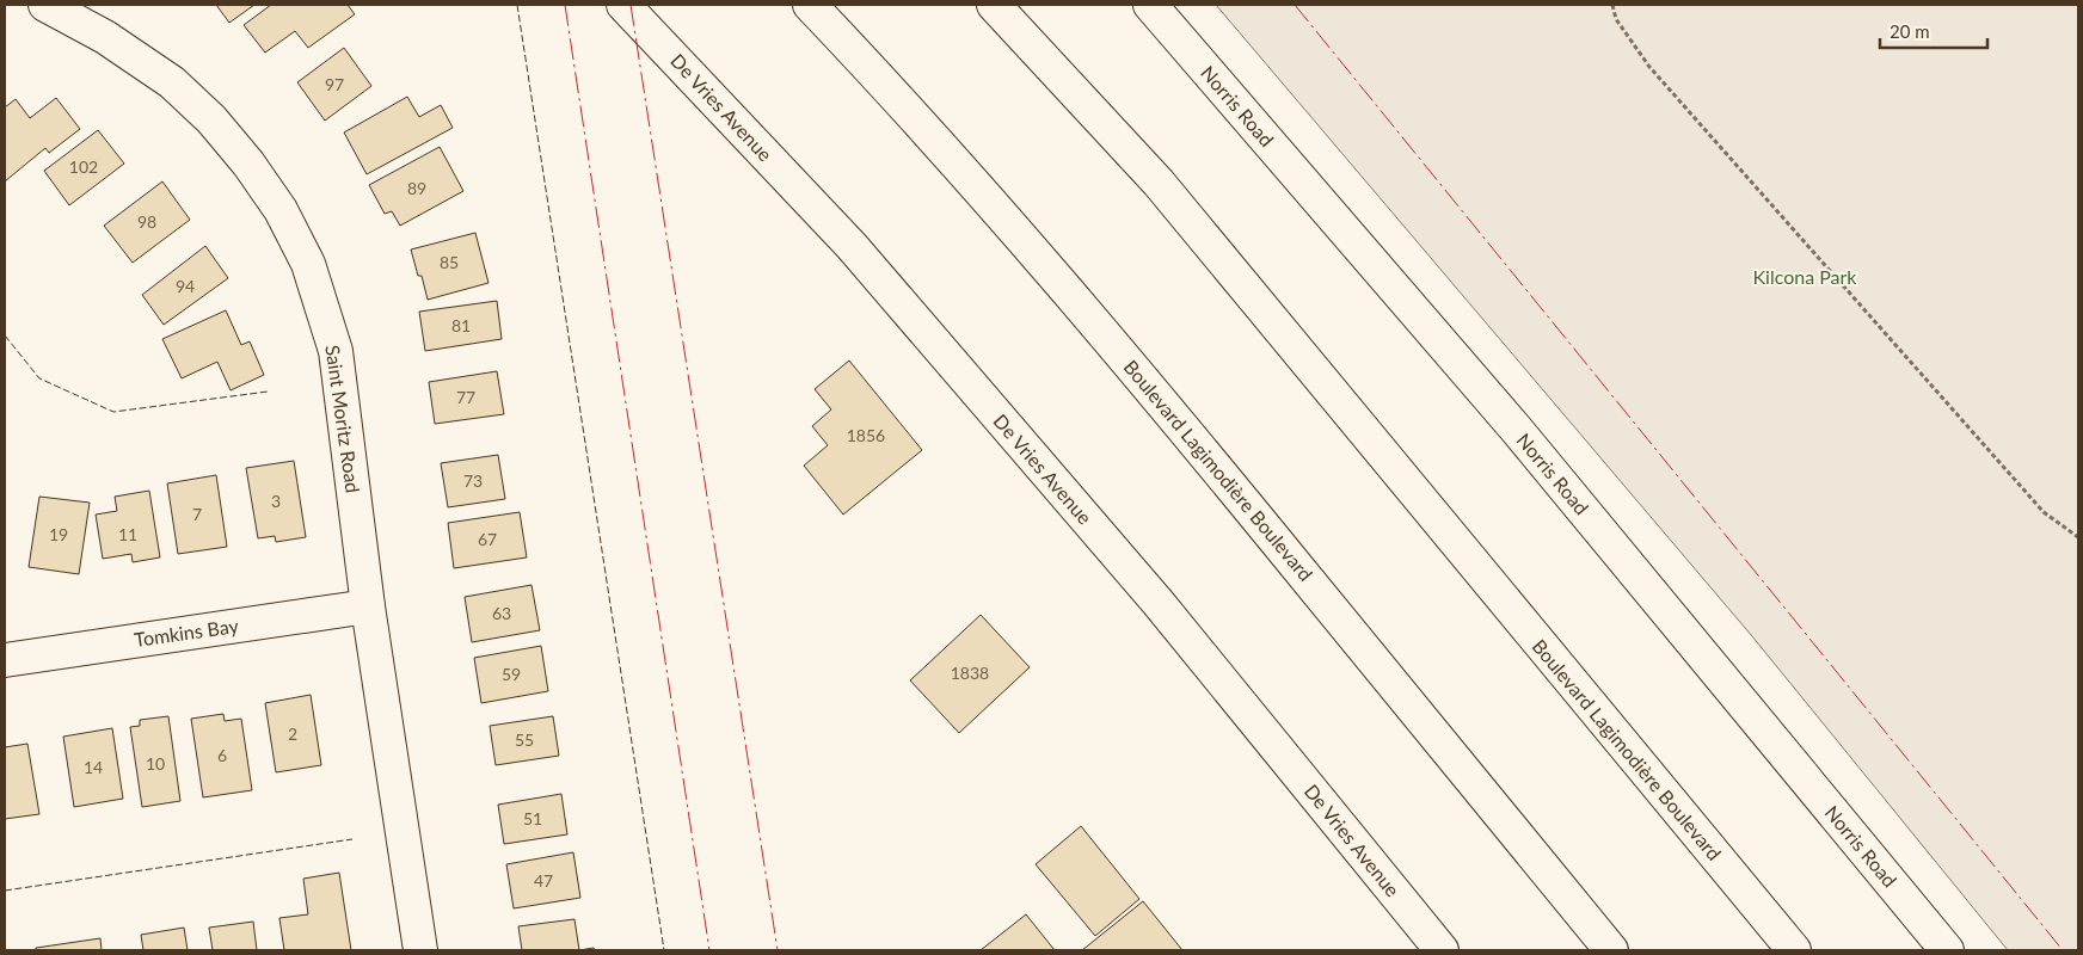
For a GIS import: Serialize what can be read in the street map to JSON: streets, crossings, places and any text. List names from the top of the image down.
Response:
{
  "streets": {
    "street": [
      "Norris Road",
      "De Vries Avenue",
      "Saint Moritz Road",
      "Boulevard Lagimodière Boulevard",
      "Tomkins Bay"
    ]
  },
  "crossings": [
    ["Saint Moritz Road", "Tomkins Bay"]
  ],
  "parks": ["Kilcona Park"],
  "house_numbers": [
    "97",
    "102",
    "89",
    "98",
    "85",
    "94",
    "81",
    "77",
    "1856",
    "73",
    "3",
    "7",
    "19",
    "11",
    "67",
    "63",
    "1838",
    "59",
    "2",
    "55",
    "6",
    "10",
    "14",
    "51",
    "47"
  ],
  "scale_bar": "20 m"
}
